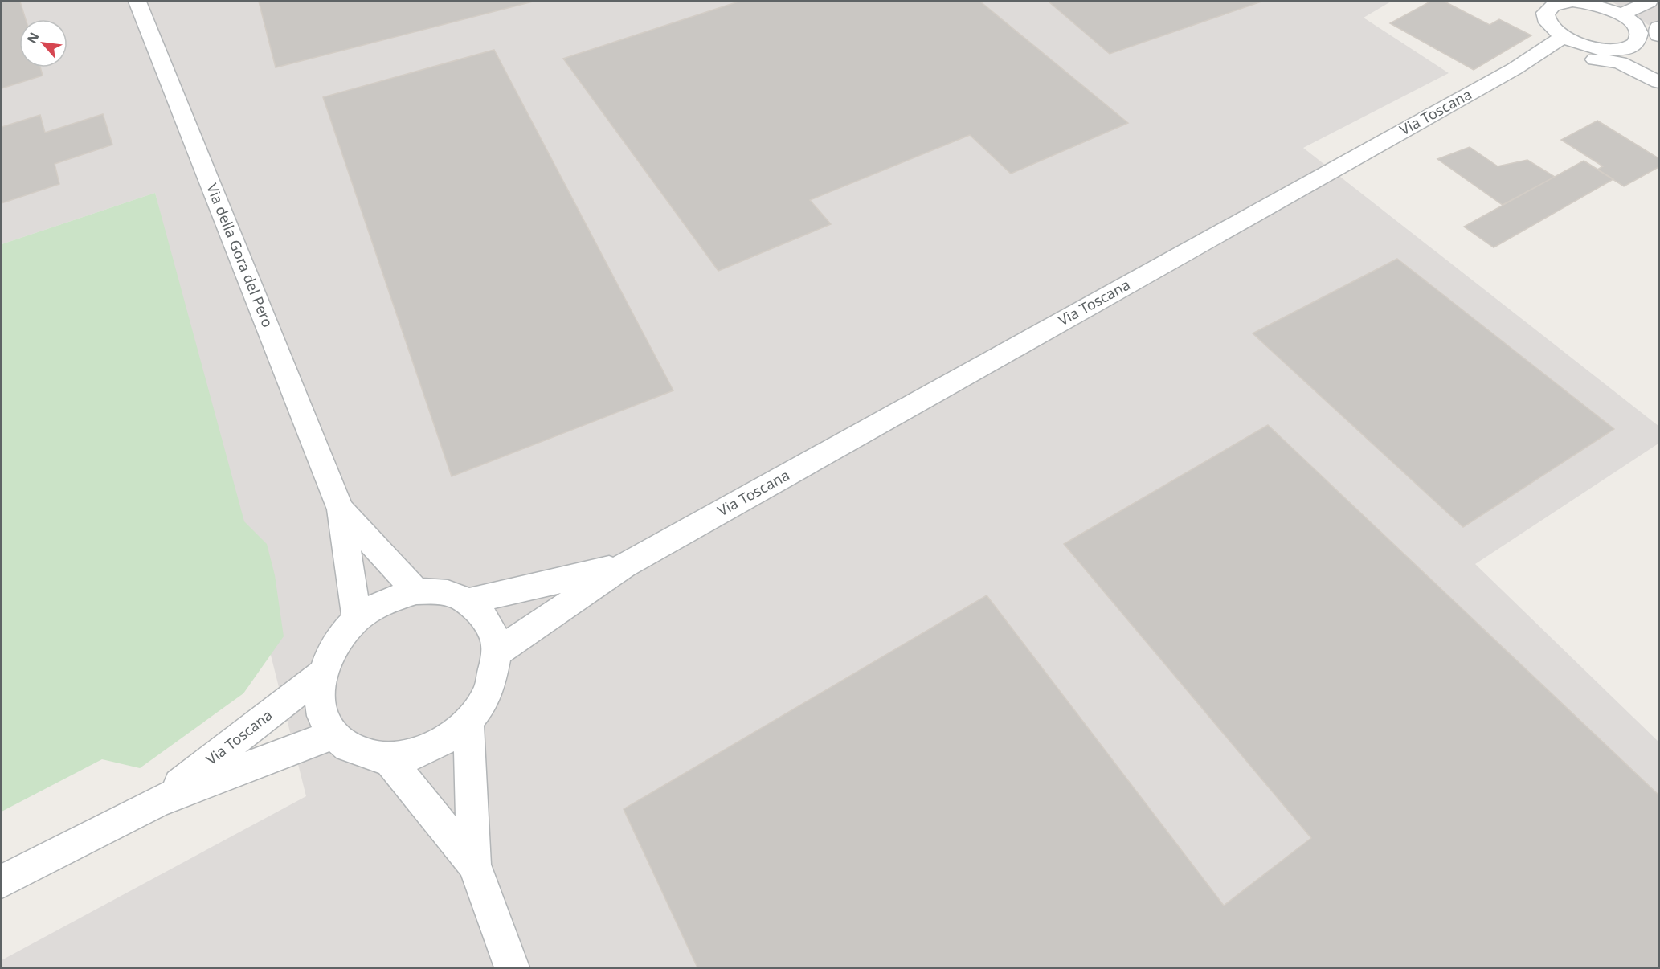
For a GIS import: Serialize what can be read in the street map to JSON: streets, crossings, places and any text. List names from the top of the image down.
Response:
{
  "streets": {
    "street": ["Via Toscana", "Via della Gora del Pero"]
  },
  "crossings": [
    ["Via Toscana", "Via della Gora del Pero"]
  ],
  "north": "top left"
}
